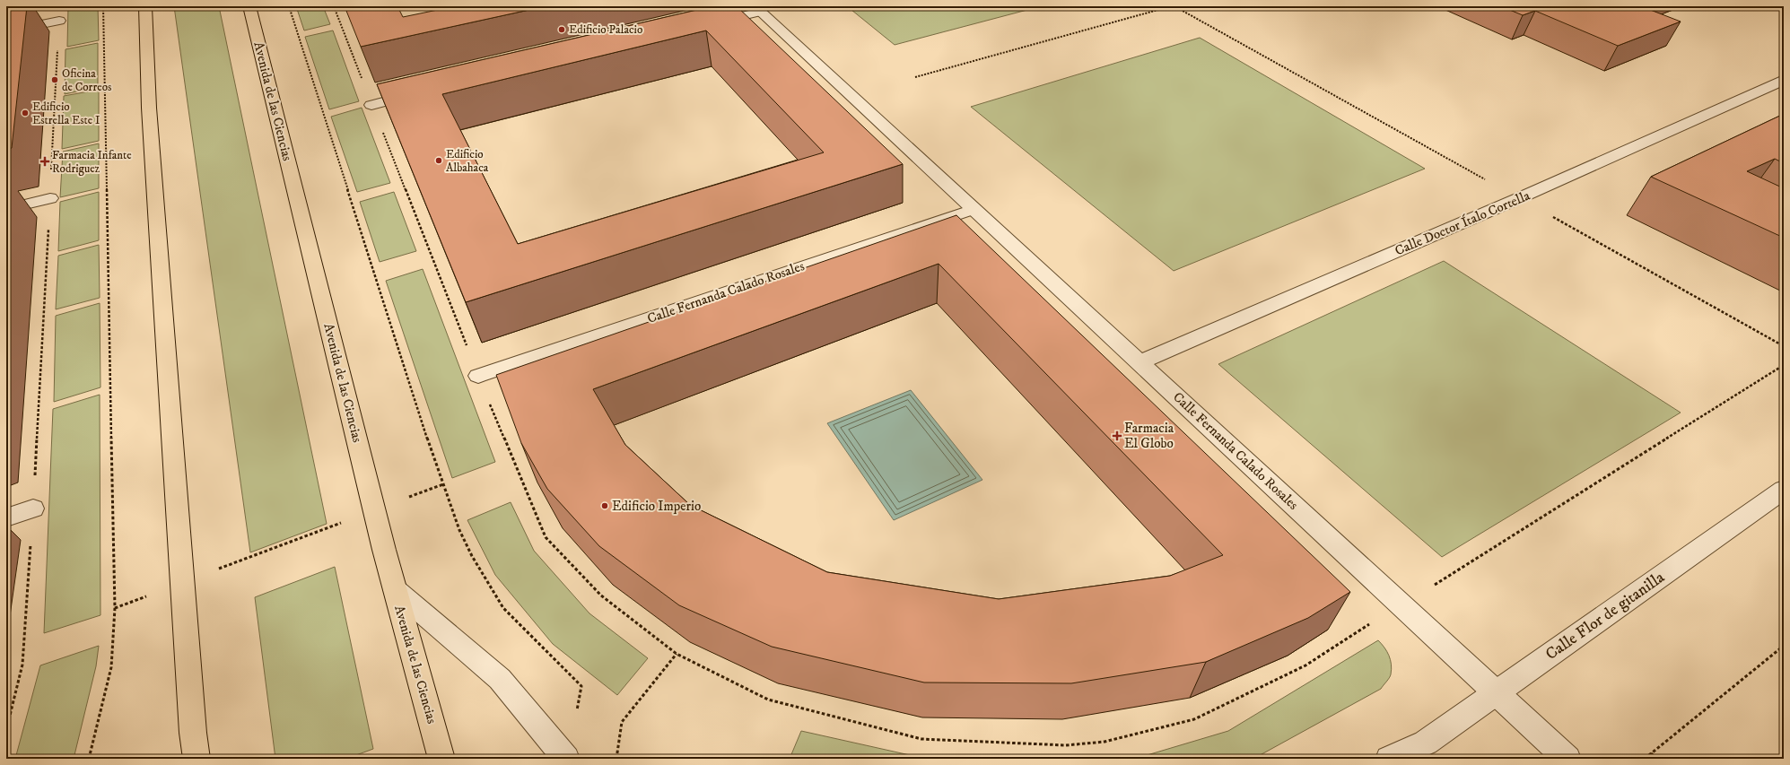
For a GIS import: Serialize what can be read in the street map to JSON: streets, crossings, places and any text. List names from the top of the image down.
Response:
{
  "streets": {
    "main road": ["Avenida de las Ciencias"],
    "street": ["Calle Doctor Ítalo Cortella", "Calle Fernanda Calado Rosales", "Calle Flor de gitanilla"]
  },
  "crossings": [
    ["Calle Doctor Ítalo Cortella", "Calle Fernanda Calado Rosales"],
    ["Calle Fernanda Calado Rosales", "Calle Flor de gitanilla"]
  ],
  "places": {
    "other": [
      "Edificio Palacio",
      "Oficina de Correos",
      "Edificio Estrella Este I",
      "Edificio Albahaca",
      "Edificio Imperio"
    ],
    "health": ["Farmacia Infante Rodriguez", "Farmacia El Globo"]
  }
}
